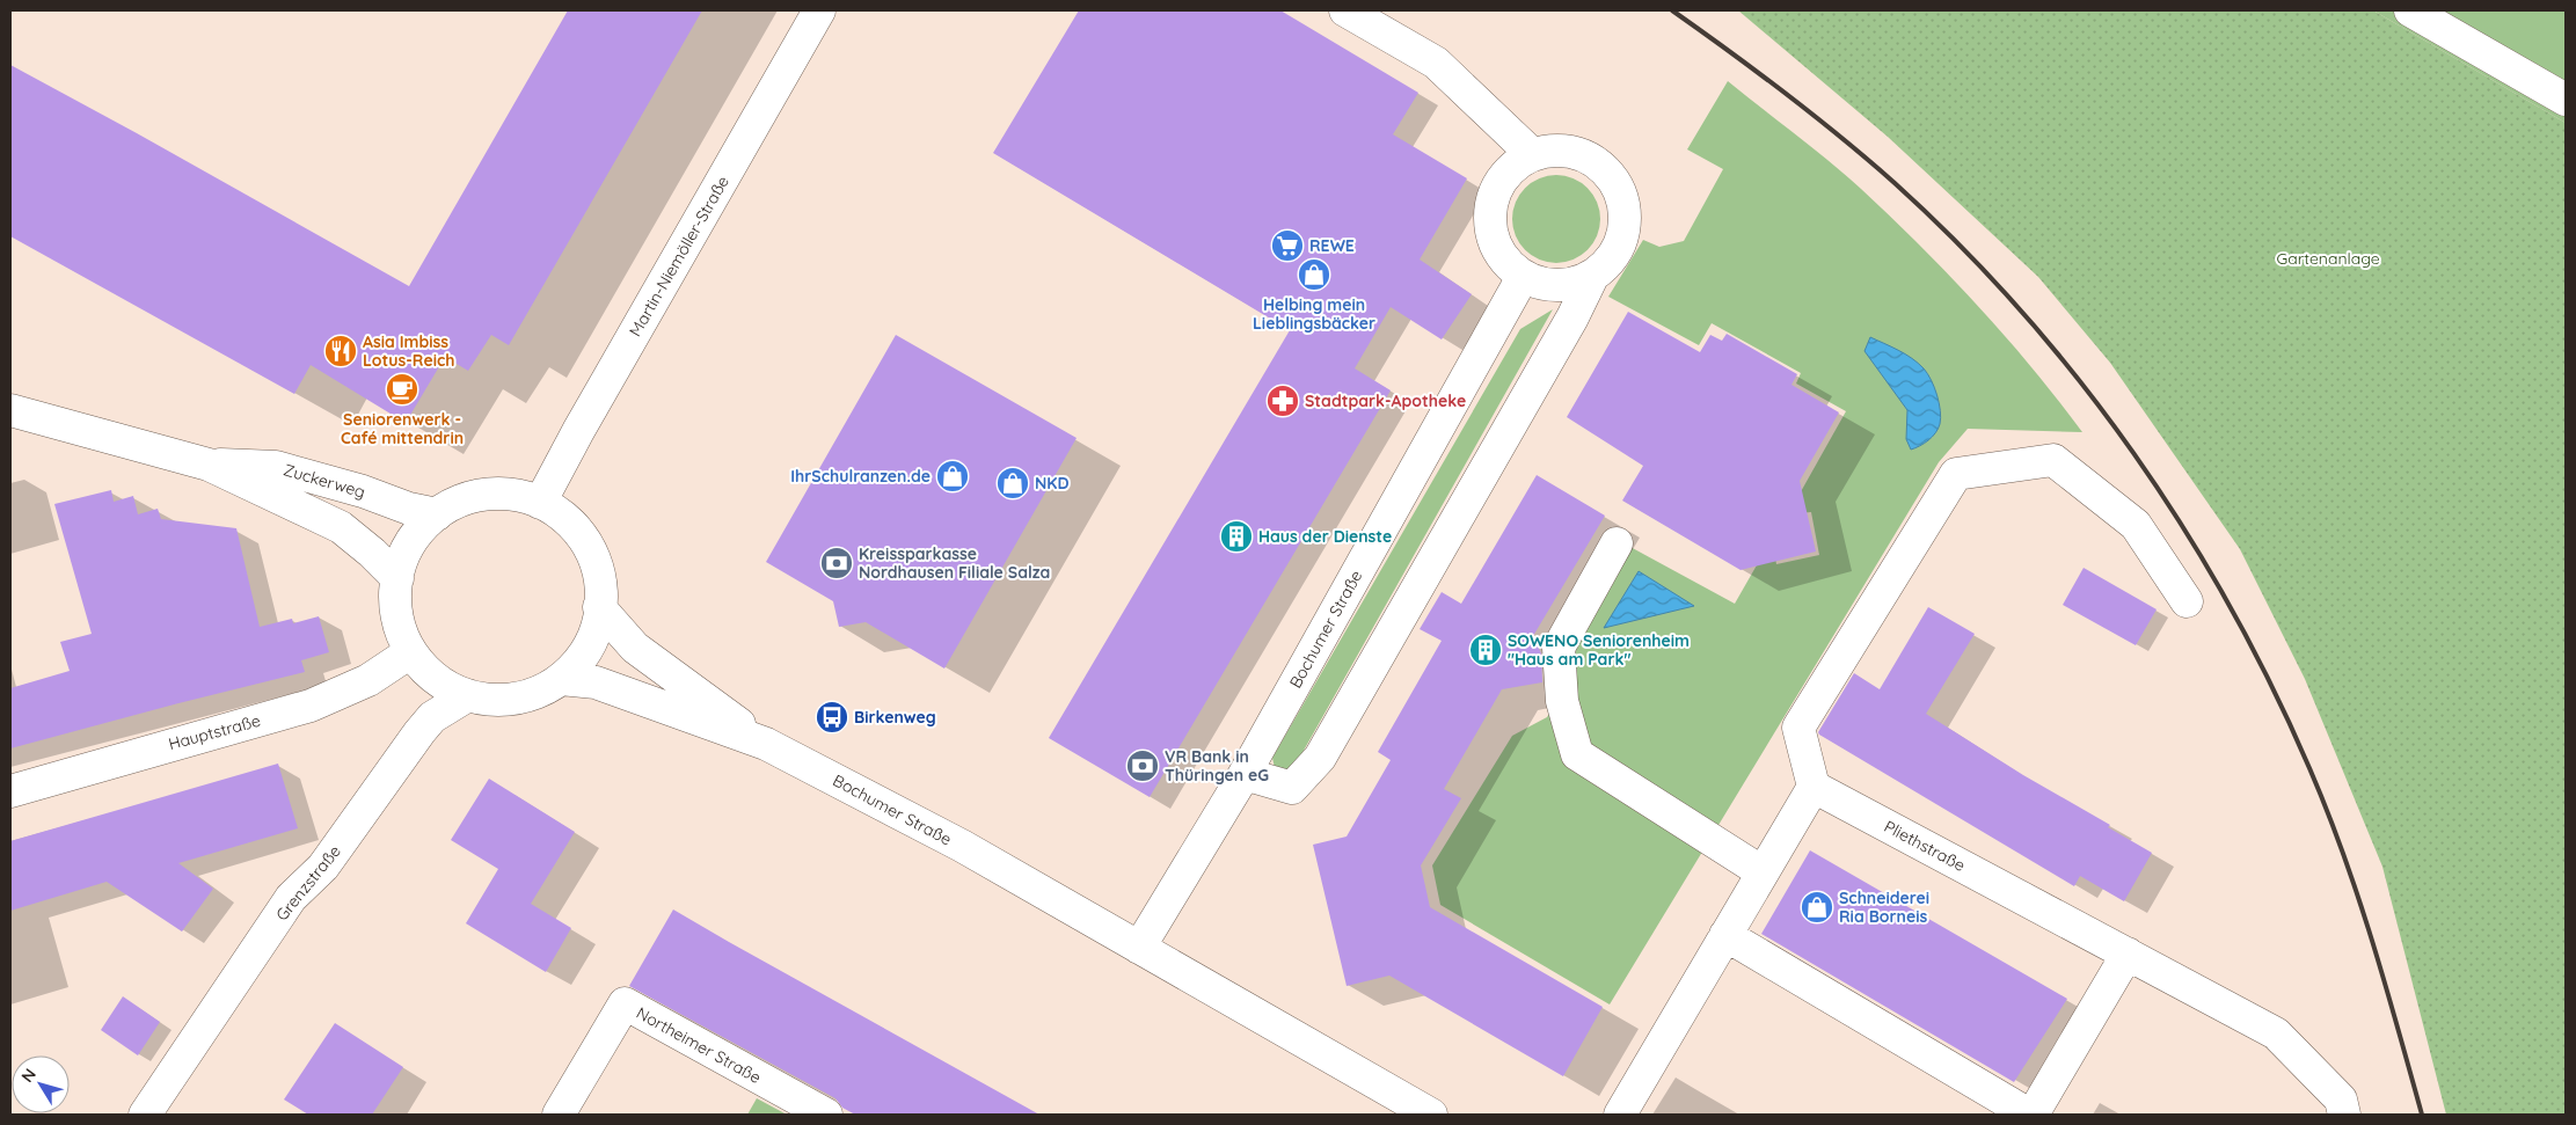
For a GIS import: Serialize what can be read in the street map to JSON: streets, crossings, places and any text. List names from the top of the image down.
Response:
{
  "streets": {
    "street": [
      "Martin-Niemöller-Straße",
      "Zuckerweg",
      "Bochumer Straße",
      "Hauptstraße",
      "Pliethstraße",
      "Grenzstraße",
      "Northeimer Straße"
    ]
  },
  "crossings": [
    ["Martin-Niemöller-Straße", "Zuckerweg"],
    ["Martin-Niemöller-Straße", "Bochumer Straße"],
    ["Martin-Niemöller-Straße", "Hauptstraße"],
    ["Martin-Niemöller-Straße", "Grenzstraße"],
    ["Zuckerweg", "Bochumer Straße"],
    ["Zuckerweg", "Hauptstraße"],
    ["Zuckerweg", "Grenzstraße"],
    ["Bochumer Straße", "Hauptstraße"],
    ["Bochumer Straße", "Grenzstraße"],
    ["Hauptstraße", "Grenzstraße"]
  ],
  "parks": ["Gartenanlage"],
  "places": {
    "supermarket": ["REWE"],
    "shop": [
      "Helbing mein Lieblingsbäcker",
      "IhrSchulranzen.de",
      "NKD",
      "Schneiderei Ria Borneis"
    ],
    "restaurant": ["Asia Imbiss Lotus-Reich"],
    "cafe": ["Seniorenwerk - Café mittendrin"],
    "pharmacy": ["Stadtpark-Apotheke"],
    "building": ["Haus der Dienste", "SOWENO Seniorenheim \"Haus am Park\""],
    "bank": ["Kreissparkasse Nordhausen Filiale Salza", "VR Bank in Thüringen eG"],
    "bus stop": ["Birkenweg"]
  },
  "north": "top left"
}
